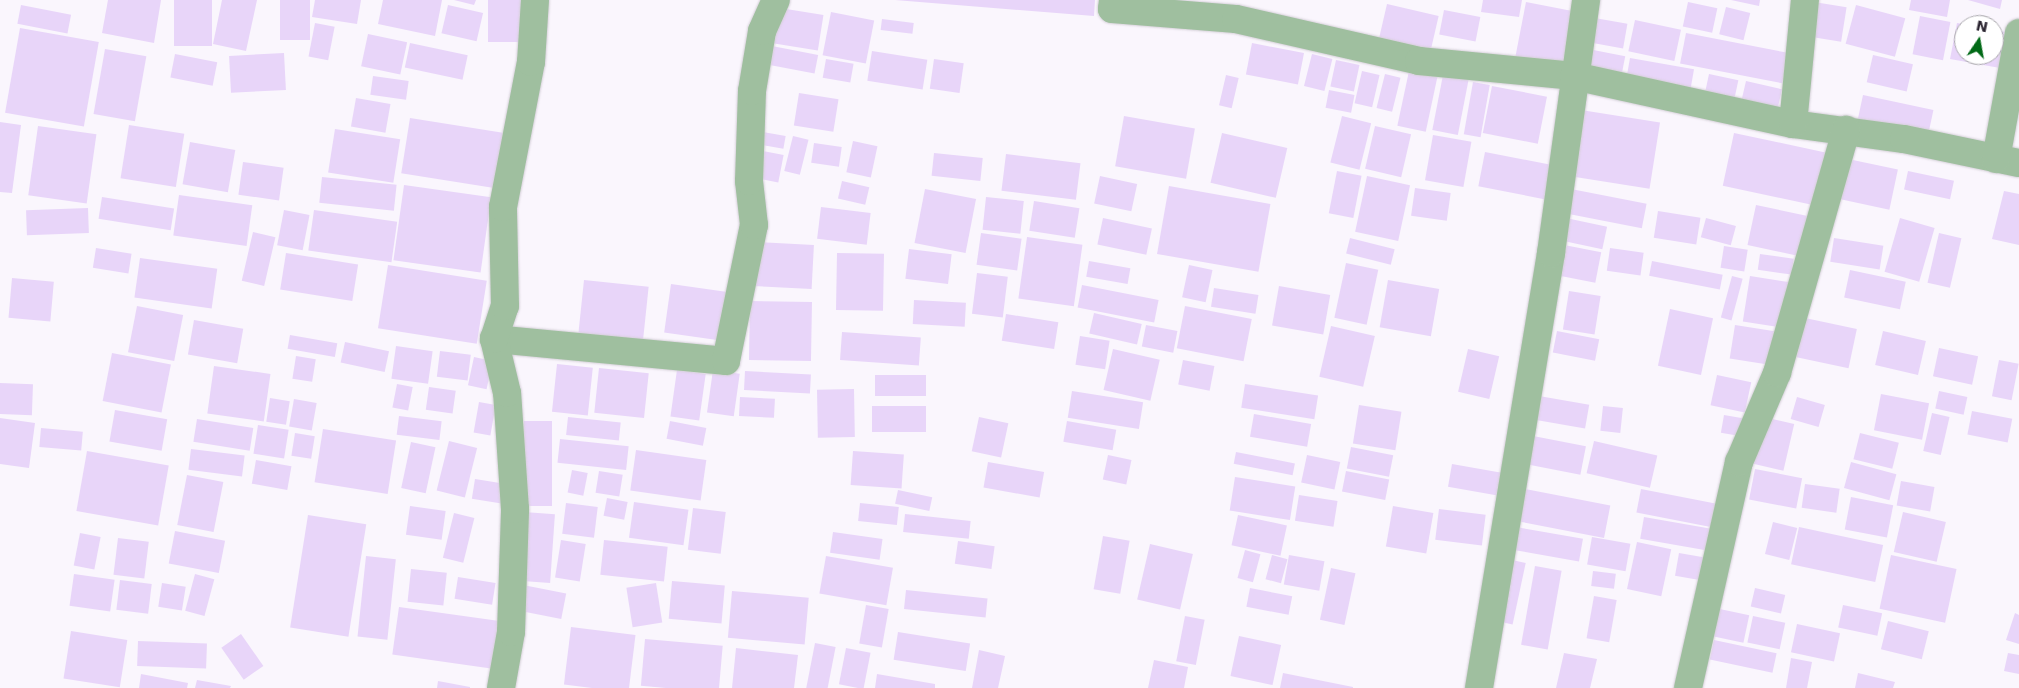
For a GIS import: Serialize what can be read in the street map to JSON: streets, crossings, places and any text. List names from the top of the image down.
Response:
{
  "north": "top"
}
